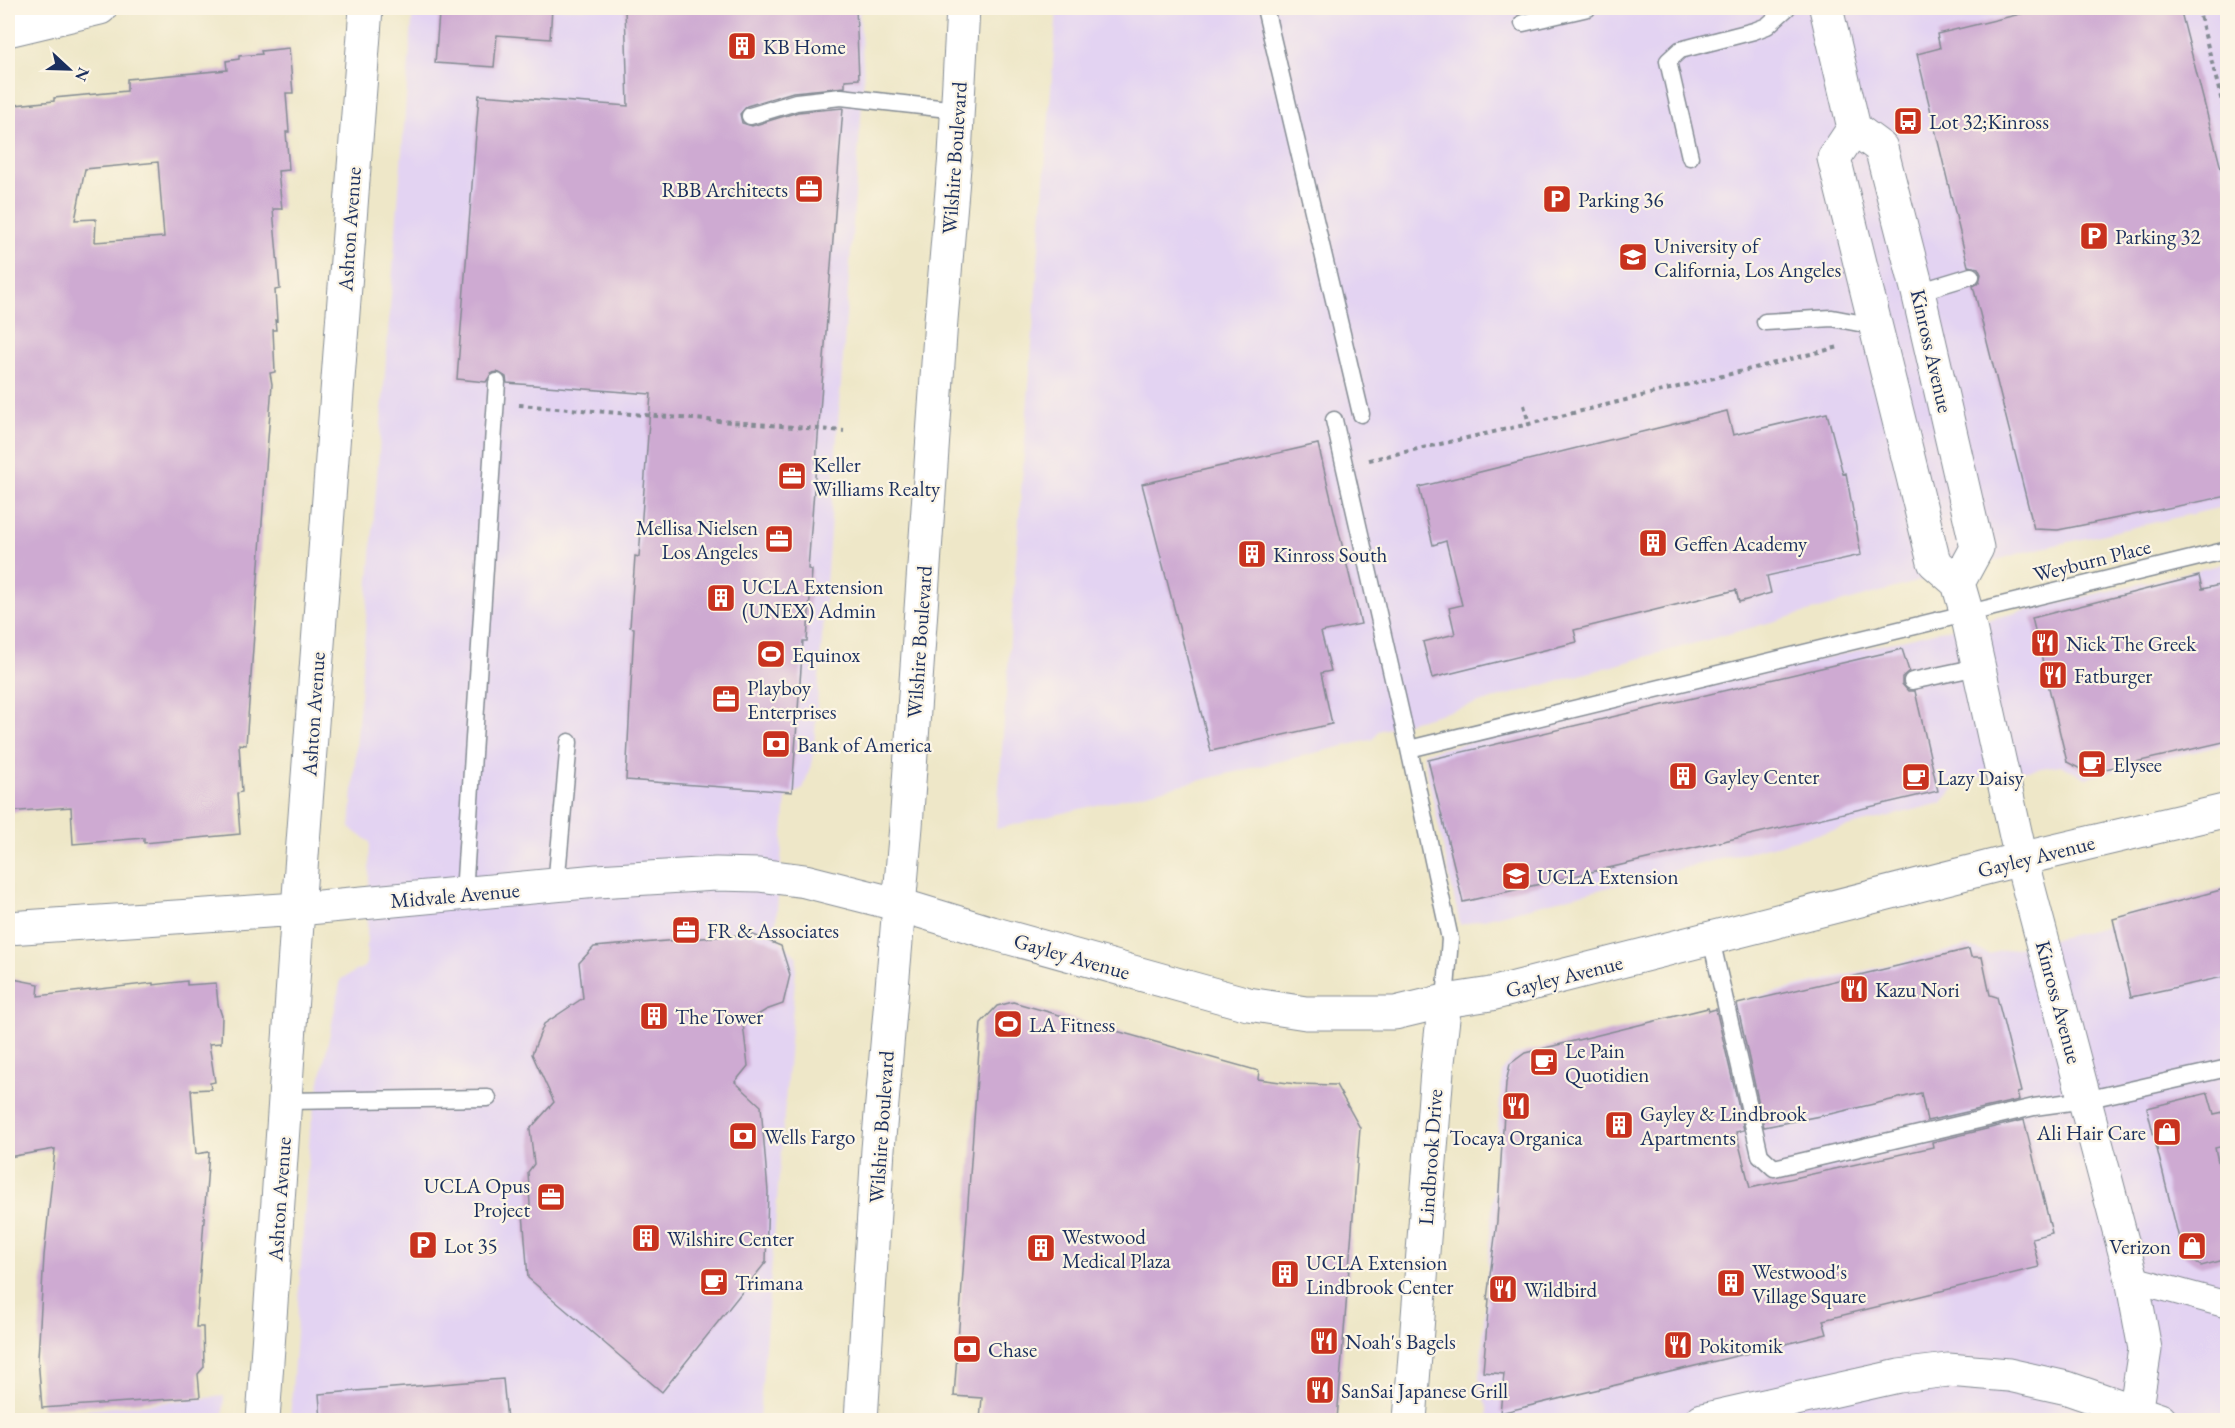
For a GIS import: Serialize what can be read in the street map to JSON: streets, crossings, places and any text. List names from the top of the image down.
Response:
{
  "streets": {
    "street": [
      "Wilshire Boulevard",
      "Ashton Avenue",
      "Kinross Avenue",
      "Gayley Avenue",
      "Midvale Avenue",
      "Lindbrook Drive"
    ],
    "lane": ["Weyburn Place"]
  },
  "crossings": [
    ["Wilshire Boulevard", "Gayley Avenue"],
    ["Wilshire Boulevard", "Midvale Avenue"],
    ["Ashton Avenue", "Midvale Avenue"],
    ["Kinross Avenue", "Weyburn Place"],
    ["Kinross Avenue", "Gayley Avenue"],
    ["Gayley Avenue", "Midvale Avenue"],
    ["Gayley Avenue", "Lindbrook Drive"]
  ],
  "places": {
    "building": [
      "KB Home",
      "Geffen Academy",
      "Kinross South",
      "UCLA Extension (UNEX) Admin",
      "Gayley Center",
      "The Tower",
      "Gayley & Lindbrook Apartments",
      "Wilshire Center",
      "Westwood Medical Plaza",
      "UCLA Extension Lindbrook Center",
      "Westwood's Village Square"
    ],
    "bus stop": ["Lot 32;Kinross"],
    "office": [
      "RBB Architects",
      "Keller Williams Realty",
      "Mellisa Nielsen Los Angeles",
      "Playboy Enterprises",
      "FR & Associates",
      "UCLA Opus Project"
    ],
    "parking": ["Parking 36", "Parking 32", "Lot 35"],
    "school or university": ["University of California, Los Angeles", "UCLA Extension"],
    "restaurant": [
      "Nick The Greek",
      "Fatburger",
      "Kazu Nori",
      "Tocaya Organica",
      "Wildbird",
      "Noah's Bagels",
      "Pokitomik",
      "SanSai Japanese Grill"
    ],
    "sports": ["Equinox", "LA Fitness"],
    "bank": ["Bank of America", "Wells Fargo", "Chase"],
    "cafe": [
      "Elysee",
      "Lazy Daisy",
      "Le Pain Quotidien",
      "Trimana"
    ],
    "shop": ["Ali Hair Care", "Verizon"]
  },
  "north": "right"
}
